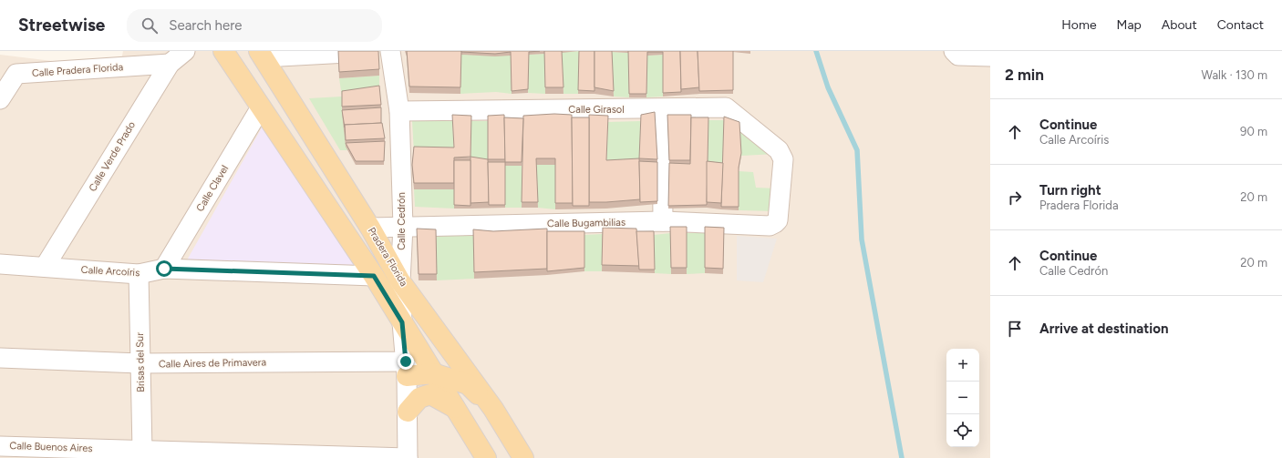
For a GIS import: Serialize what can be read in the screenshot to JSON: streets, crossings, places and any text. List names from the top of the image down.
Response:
{
  "streets": {
    "main road": ["Pradera Florida"],
    "street": [
      "Calle Pradera Florida",
      "Calle Girasol",
      "Calle Verde Prado",
      "Calle Clavel",
      "Calle Cedrón",
      "Calle Bugambilias",
      "Calle Arcoíris",
      "Brisas del Sur",
      "Calle Aires de Primavera",
      "Calle Buenos Aires"
    ]
  },
  "crossings": [
    ["Calle Pradera Florida", "Calle Verde Prado"],
    ["Calle Girasol", "Calle Cedrón"],
    ["Calle Girasol", "Calle Bugambilias"],
    ["Calle Verde Prado", "Calle Arcoíris"],
    ["Calle Clavel", "Calle Arcoíris"],
    ["Calle Cedrón", "Calle Bugambilias"],
    ["Calle Cedrón", "Pradera Florida"],
    ["Calle Bugambilias", "Pradera Florida"],
    ["Calle Arcoíris", "Brisas del Sur"],
    ["Brisas del Sur", "Calle Aires de Primavera"],
    ["Brisas del Sur", "Calle Buenos Aires"]
  ],
  "page": {
    "header": "Streetwise",
    "search": "Search here",
    "nav": [
      "Home",
      "Map",
      "About",
      "Contact"
    ],
    "heading": ["2 min", "Walk · 130 m"],
    "list": [
      ["Continue", "Calle Arcoíris", "90 m"],
      ["Turn right", "Pradera Florida", "20 m"],
      ["Continue", "Calle Cedrón", "20 m"],
      "Arrive at destination"
    ],
    "map_buttons": ["+", "−"]
  }
}
